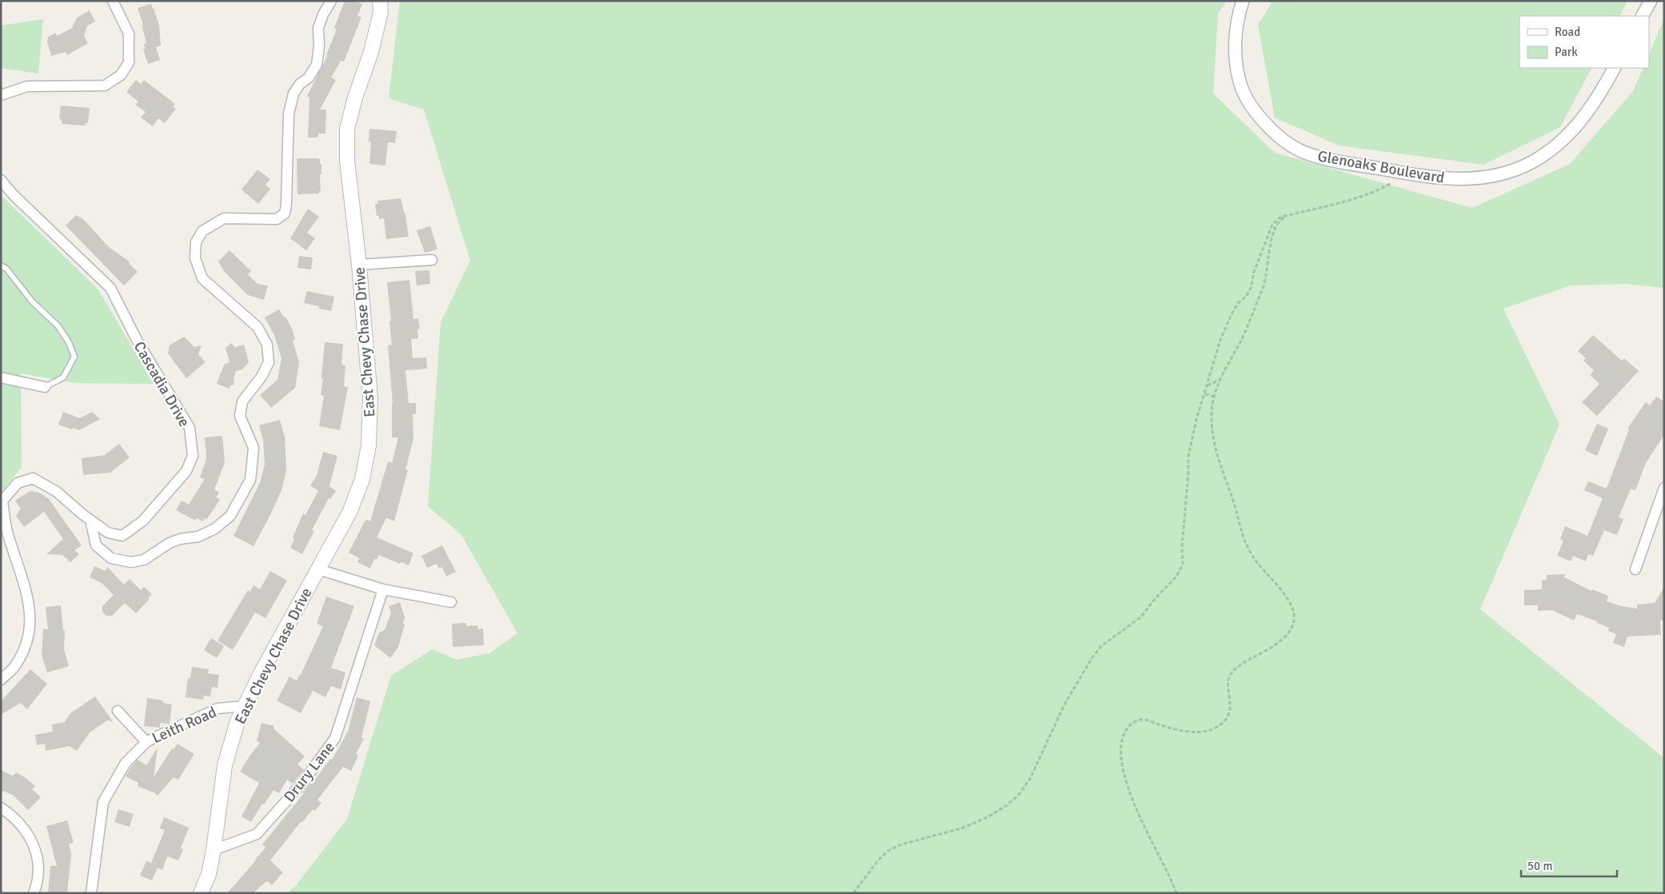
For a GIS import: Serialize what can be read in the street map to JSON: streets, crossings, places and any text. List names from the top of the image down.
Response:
{
  "streets": {
    "main road": ["East Chevy Chase Drive"],
    "street": [
      "Glenoaks Boulevard",
      "Cascadia Drive",
      "Leith Road",
      "Drury Lane"
    ]
  },
  "crossings": [
    ["East Chevy Chase Drive", "Leith Road"],
    ["East Chevy Chase Drive", "Drury Lane"]
  ],
  "legend": ["Road", "Park"],
  "scale_bar": "50 m"
}
